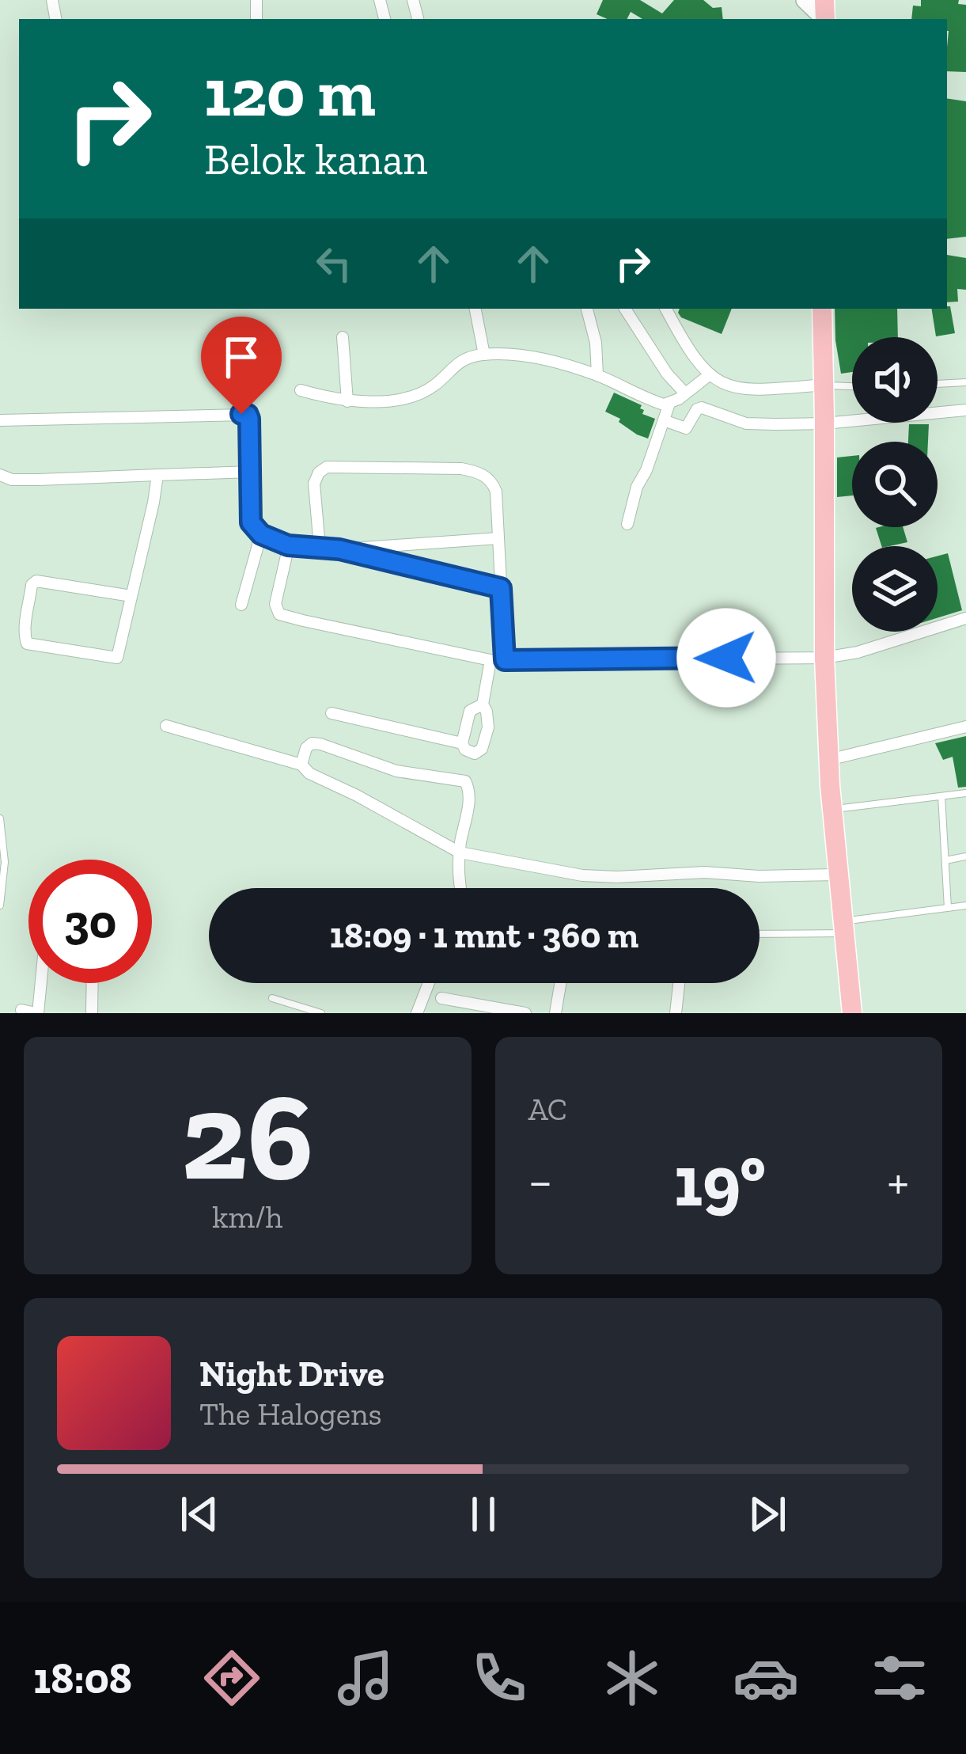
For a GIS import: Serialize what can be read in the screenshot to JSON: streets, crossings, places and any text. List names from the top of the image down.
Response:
{
  "page": {
    "turn": ["120 m", "Belok kanan"],
    "limit": "30",
    "trip": "18:09 · 1 mnt · 360 m",
    "tile": [
      ["26", "km/h"],
      "AC"
    ],
    "heat": ["−", "19°", "+"],
    "song": ["Night Drive", "The Halogens"],
    "tabs": "18:08"
  }
}
